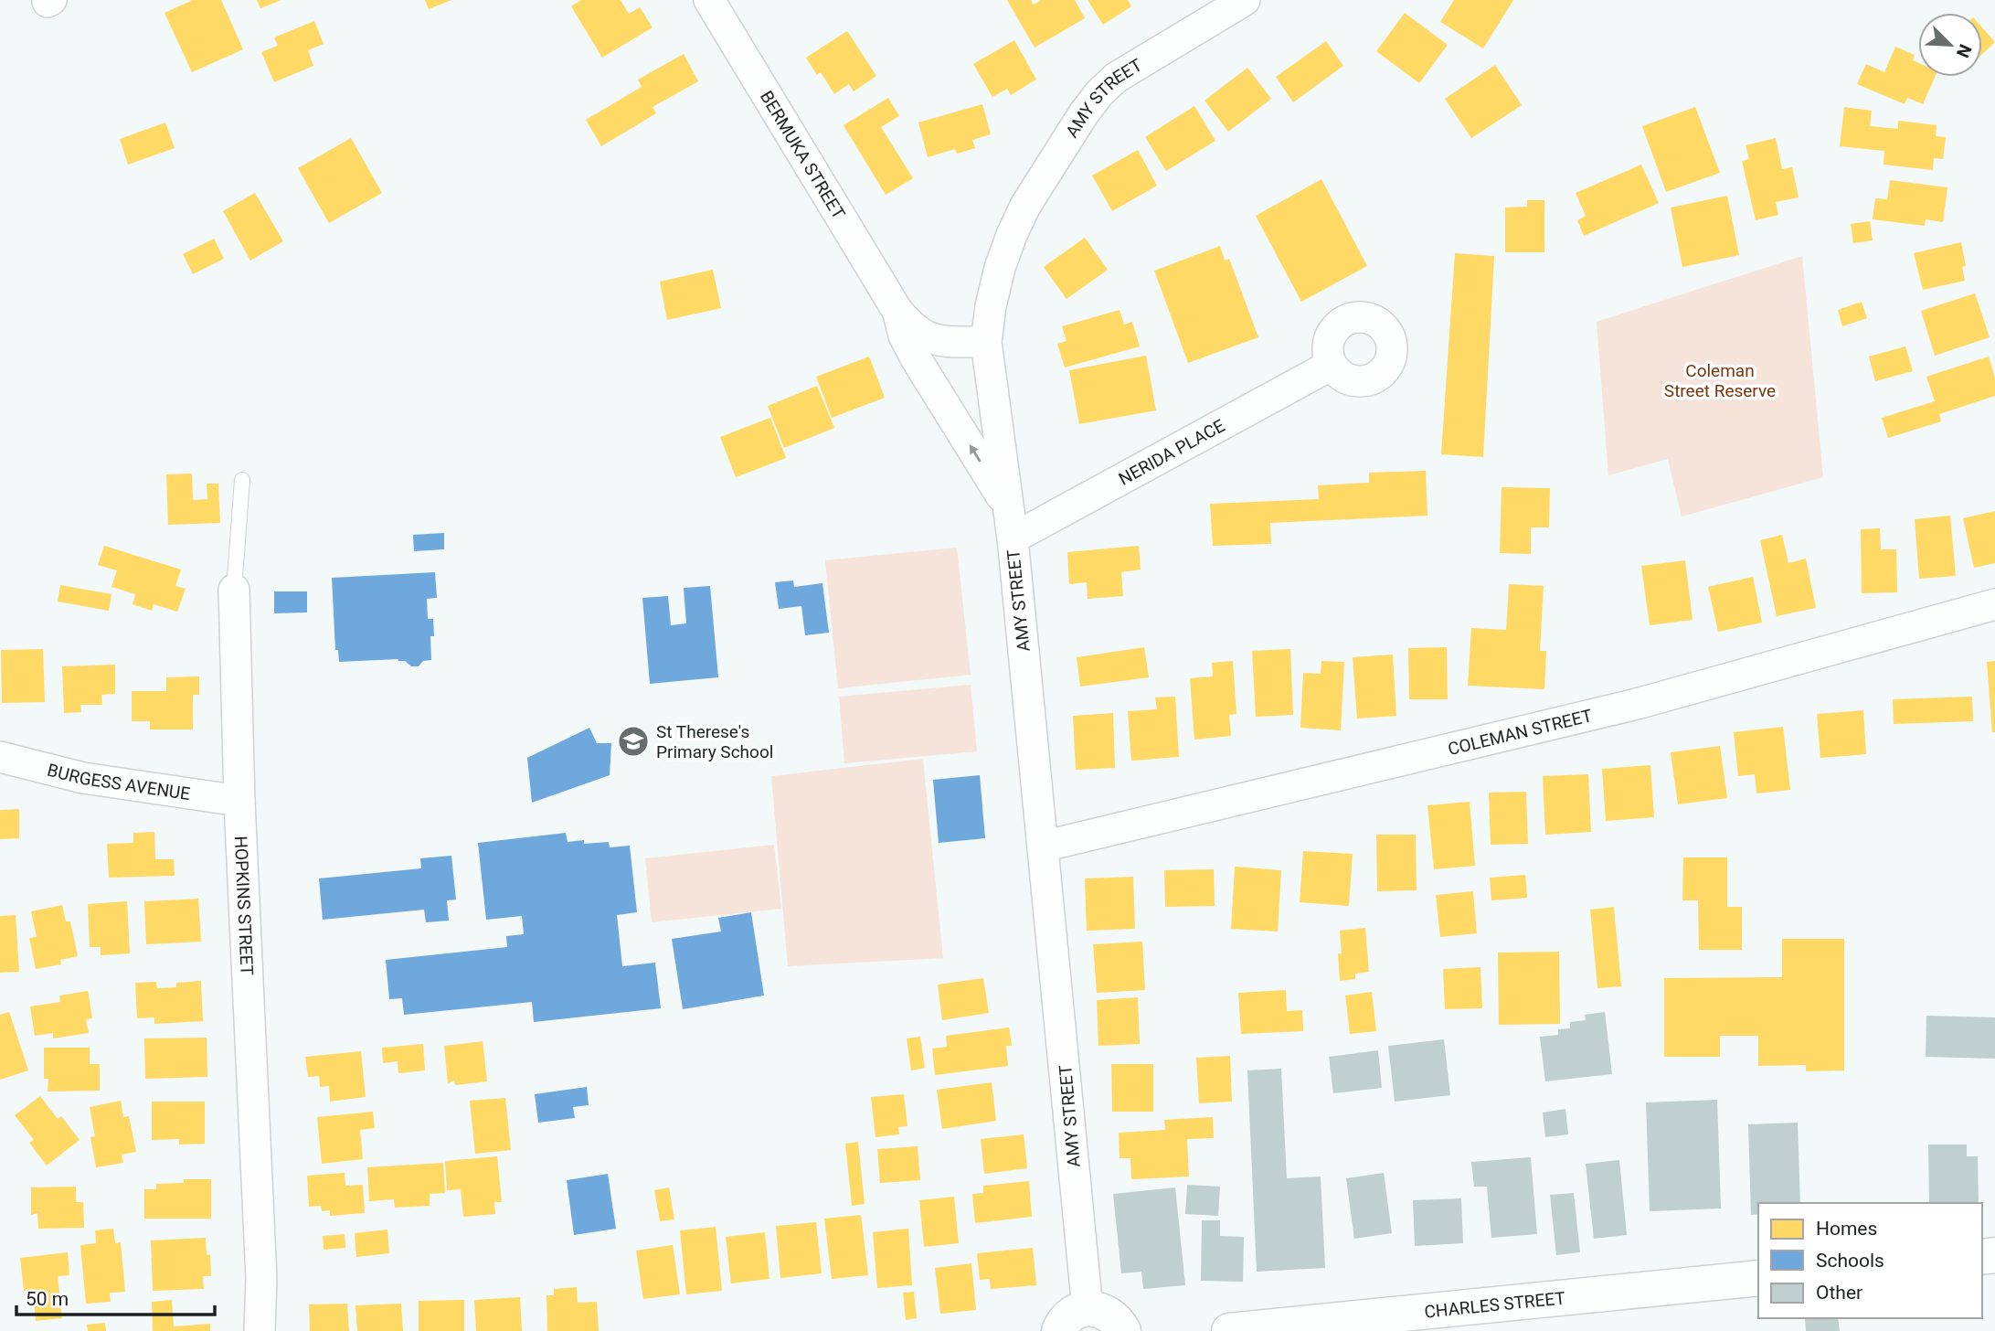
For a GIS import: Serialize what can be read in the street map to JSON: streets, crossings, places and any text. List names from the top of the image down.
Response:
{
  "streets": {
    "street": [
      "AMY STREET",
      "BERMUKA STREET",
      "NERIDA PLACE",
      "COLEMAN STREET",
      "BURGESS AVENUE",
      "HOPKINS STREET",
      "CHARLES STREET"
    ]
  },
  "crossings": [
    ["AMY STREET", "BERMUKA STREET"],
    ["AMY STREET", "NERIDA PLACE"],
    ["AMY STREET", "COLEMAN STREET"],
    ["BURGESS AVENUE", "HOPKINS STREET"]
  ],
  "parks": ["Coleman Street Reserve"],
  "places": {
    "school or university": ["St Therese's Primary School"]
  },
  "legend": ["Homes", "Schools", "Other"],
  "scale_bar": "50 m",
  "north": "bottom right"
}
